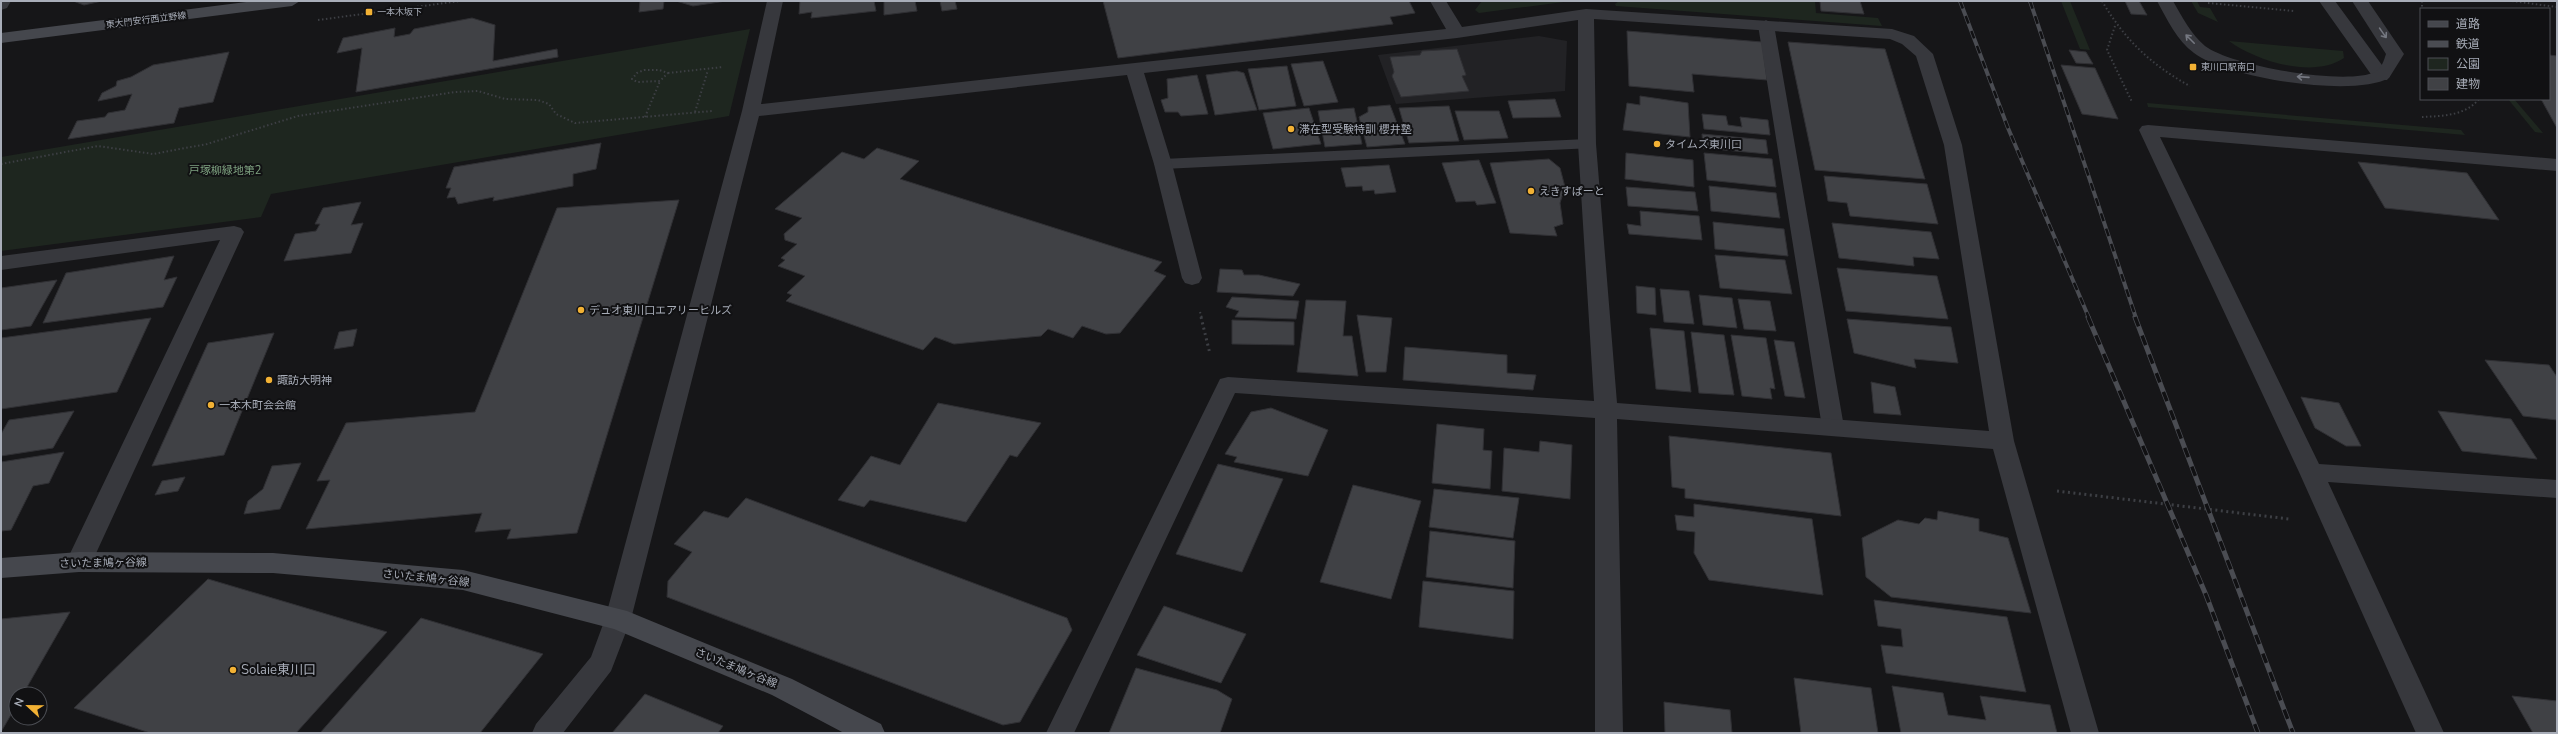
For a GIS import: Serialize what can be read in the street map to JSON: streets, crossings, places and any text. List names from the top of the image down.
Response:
{
  "streets": {
    "main road": ["東大門安行西立野線", "さいたま鳩ヶ谷線"]
  },
  "parks": ["戸塚柳緑地第2"],
  "places": {
    "transit": ["一本木坂下", "東川口駅南口"],
    "other": [
      "滞在型受験特訓 櫻井塾",
      "タイムズ東川口",
      "えきすぱーと",
      "デュオ東川口エアリーヒルズ",
      "諏訪大明神",
      "一本木町会会館",
      "Solaie東川口"
    ]
  },
  "legend": [
    "道路",
    "鉄道",
    "公園",
    "建物"
  ],
  "north": "left"
}
